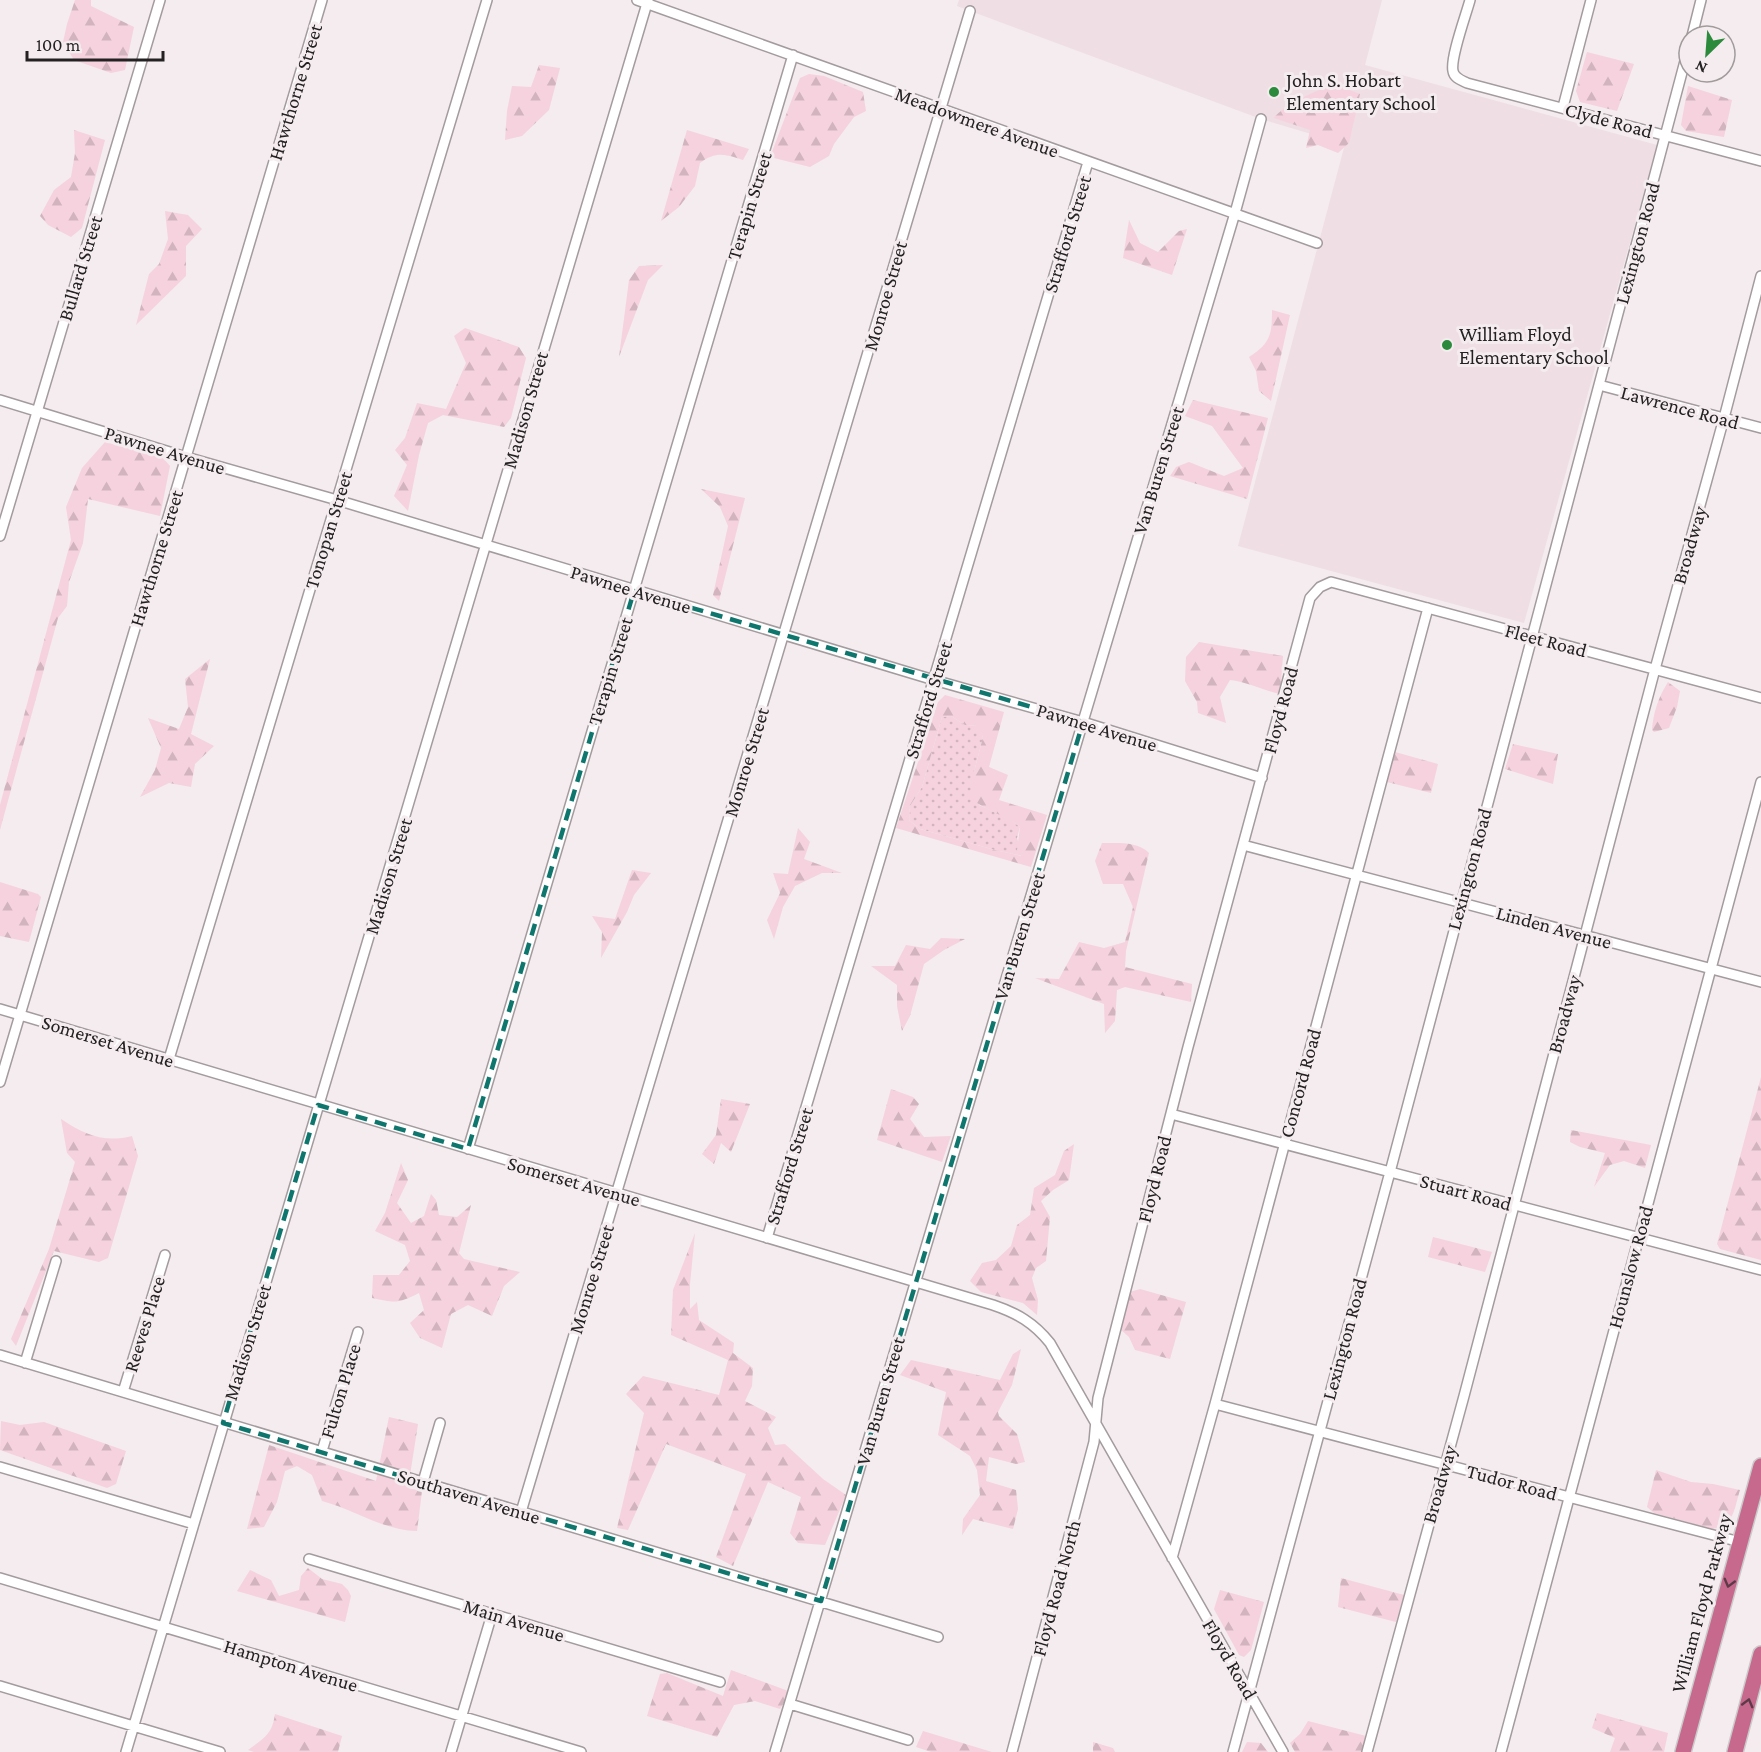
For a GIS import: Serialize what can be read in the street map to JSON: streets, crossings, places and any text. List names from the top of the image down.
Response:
{
  "streets": {
    "highway": ["William Floyd Parkway"],
    "street": [
      "Hawthorne Street",
      "Clyde Road",
      "Meadowmere Avenue",
      "Terapin Street",
      "Strafford Street",
      "Lexington Road",
      "Bullard Street",
      "Monroe Street",
      "Lawrence Road",
      "Madison Street",
      "Pawnee Avenue",
      "Van Buren Street",
      "Tonopan Street",
      "Broadway",
      "Fleet Road",
      "Floyd Road",
      "Linden Avenue",
      "Somerset Avenue",
      "Concord Road",
      "Stuart Road",
      "Hounslow Road",
      "Reeves Place",
      "Fulton Place",
      "Tudor Road",
      "Southaven Avenue",
      "Floyd Road North",
      "Main Avenue",
      "Hampton Avenue"
    ]
  },
  "crossings": [
    ["Hawthorne Street", "Pawnee Avenue"],
    ["Hawthorne Street", "Somerset Avenue"],
    ["Clyde Road", "Lexington Road"],
    ["Meadowmere Avenue", "Terapin Street"],
    ["Meadowmere Avenue", "Strafford Street"],
    ["Meadowmere Avenue", "Monroe Street"],
    ["Meadowmere Avenue", "Madison Street"],
    ["Meadowmere Avenue", "Van Buren Street"],
    ["Terapin Street", "Pawnee Avenue"],
    ["Terapin Street", "Somerset Avenue"],
    ["Strafford Street", "Pawnee Avenue"],
    ["Strafford Street", "Somerset Avenue"],
    ["Lexington Road", "Lawrence Road"],
    ["Lexington Road", "Fleet Road"],
    ["Lexington Road", "Floyd Road"],
    ["Lexington Road", "Linden Avenue"],
    ["Lexington Road", "Stuart Road"],
    ["Lexington Road", "Tudor Road"],
    ["Bullard Street", "Pawnee Avenue"],
    ["Monroe Street", "Pawnee Avenue"],
    ["Monroe Street", "Somerset Avenue"],
    ["Monroe Street", "Southaven Avenue"],
    ["Lawrence Road", "Broadway"],
    ["Madison Street", "Pawnee Avenue"],
    ["Madison Street", "Somerset Avenue"],
    ["Madison Street", "Southaven Avenue"],
    ["Madison Street", "Hampton Avenue"],
    ["Pawnee Avenue", "Van Buren Street"],
    ["Pawnee Avenue", "Tonopan Street"],
    ["Pawnee Avenue", "Floyd Road"],
    ["Van Buren Street", "Somerset Avenue"],
    ["Van Buren Street", "Southaven Avenue"],
    ["Tonopan Street", "Somerset Avenue"],
    ["Broadway", "Fleet Road"],
    ["Broadway", "Linden Avenue"],
    ["Broadway", "Stuart Road"],
    ["Broadway", "Tudor Road"],
    ["Fleet Road", "Floyd Road"],
    ["Fleet Road", "Concord Road"],
    ["Floyd Road", "Linden Avenue"],
    ["Floyd Road", "Somerset Avenue"],
    ["Floyd Road", "Concord Road"],
    ["Floyd Road", "Stuart Road"],
    ["Floyd Road", "Floyd Road North"],
    ["Linden Avenue", "Concord Road"],
    ["Linden Avenue", "Hounslow Road"],
    ["Somerset Avenue", "Floyd Road North"],
    ["Concord Road", "Stuart Road"],
    ["Concord Road", "Tudor Road"],
    ["Stuart Road", "Hounslow Road"],
    ["Hounslow Road", "Tudor Road"],
    ["Reeves Place", "Southaven Avenue"],
    ["Fulton Place", "Southaven Avenue"],
    ["Tudor Road", "William Floyd Parkway"]
  ],
  "places": ["John S. Hobart Elementary School", "William Floyd Elementary School"],
  "scale_bar": "100 m",
  "north": "bottom left"
}
